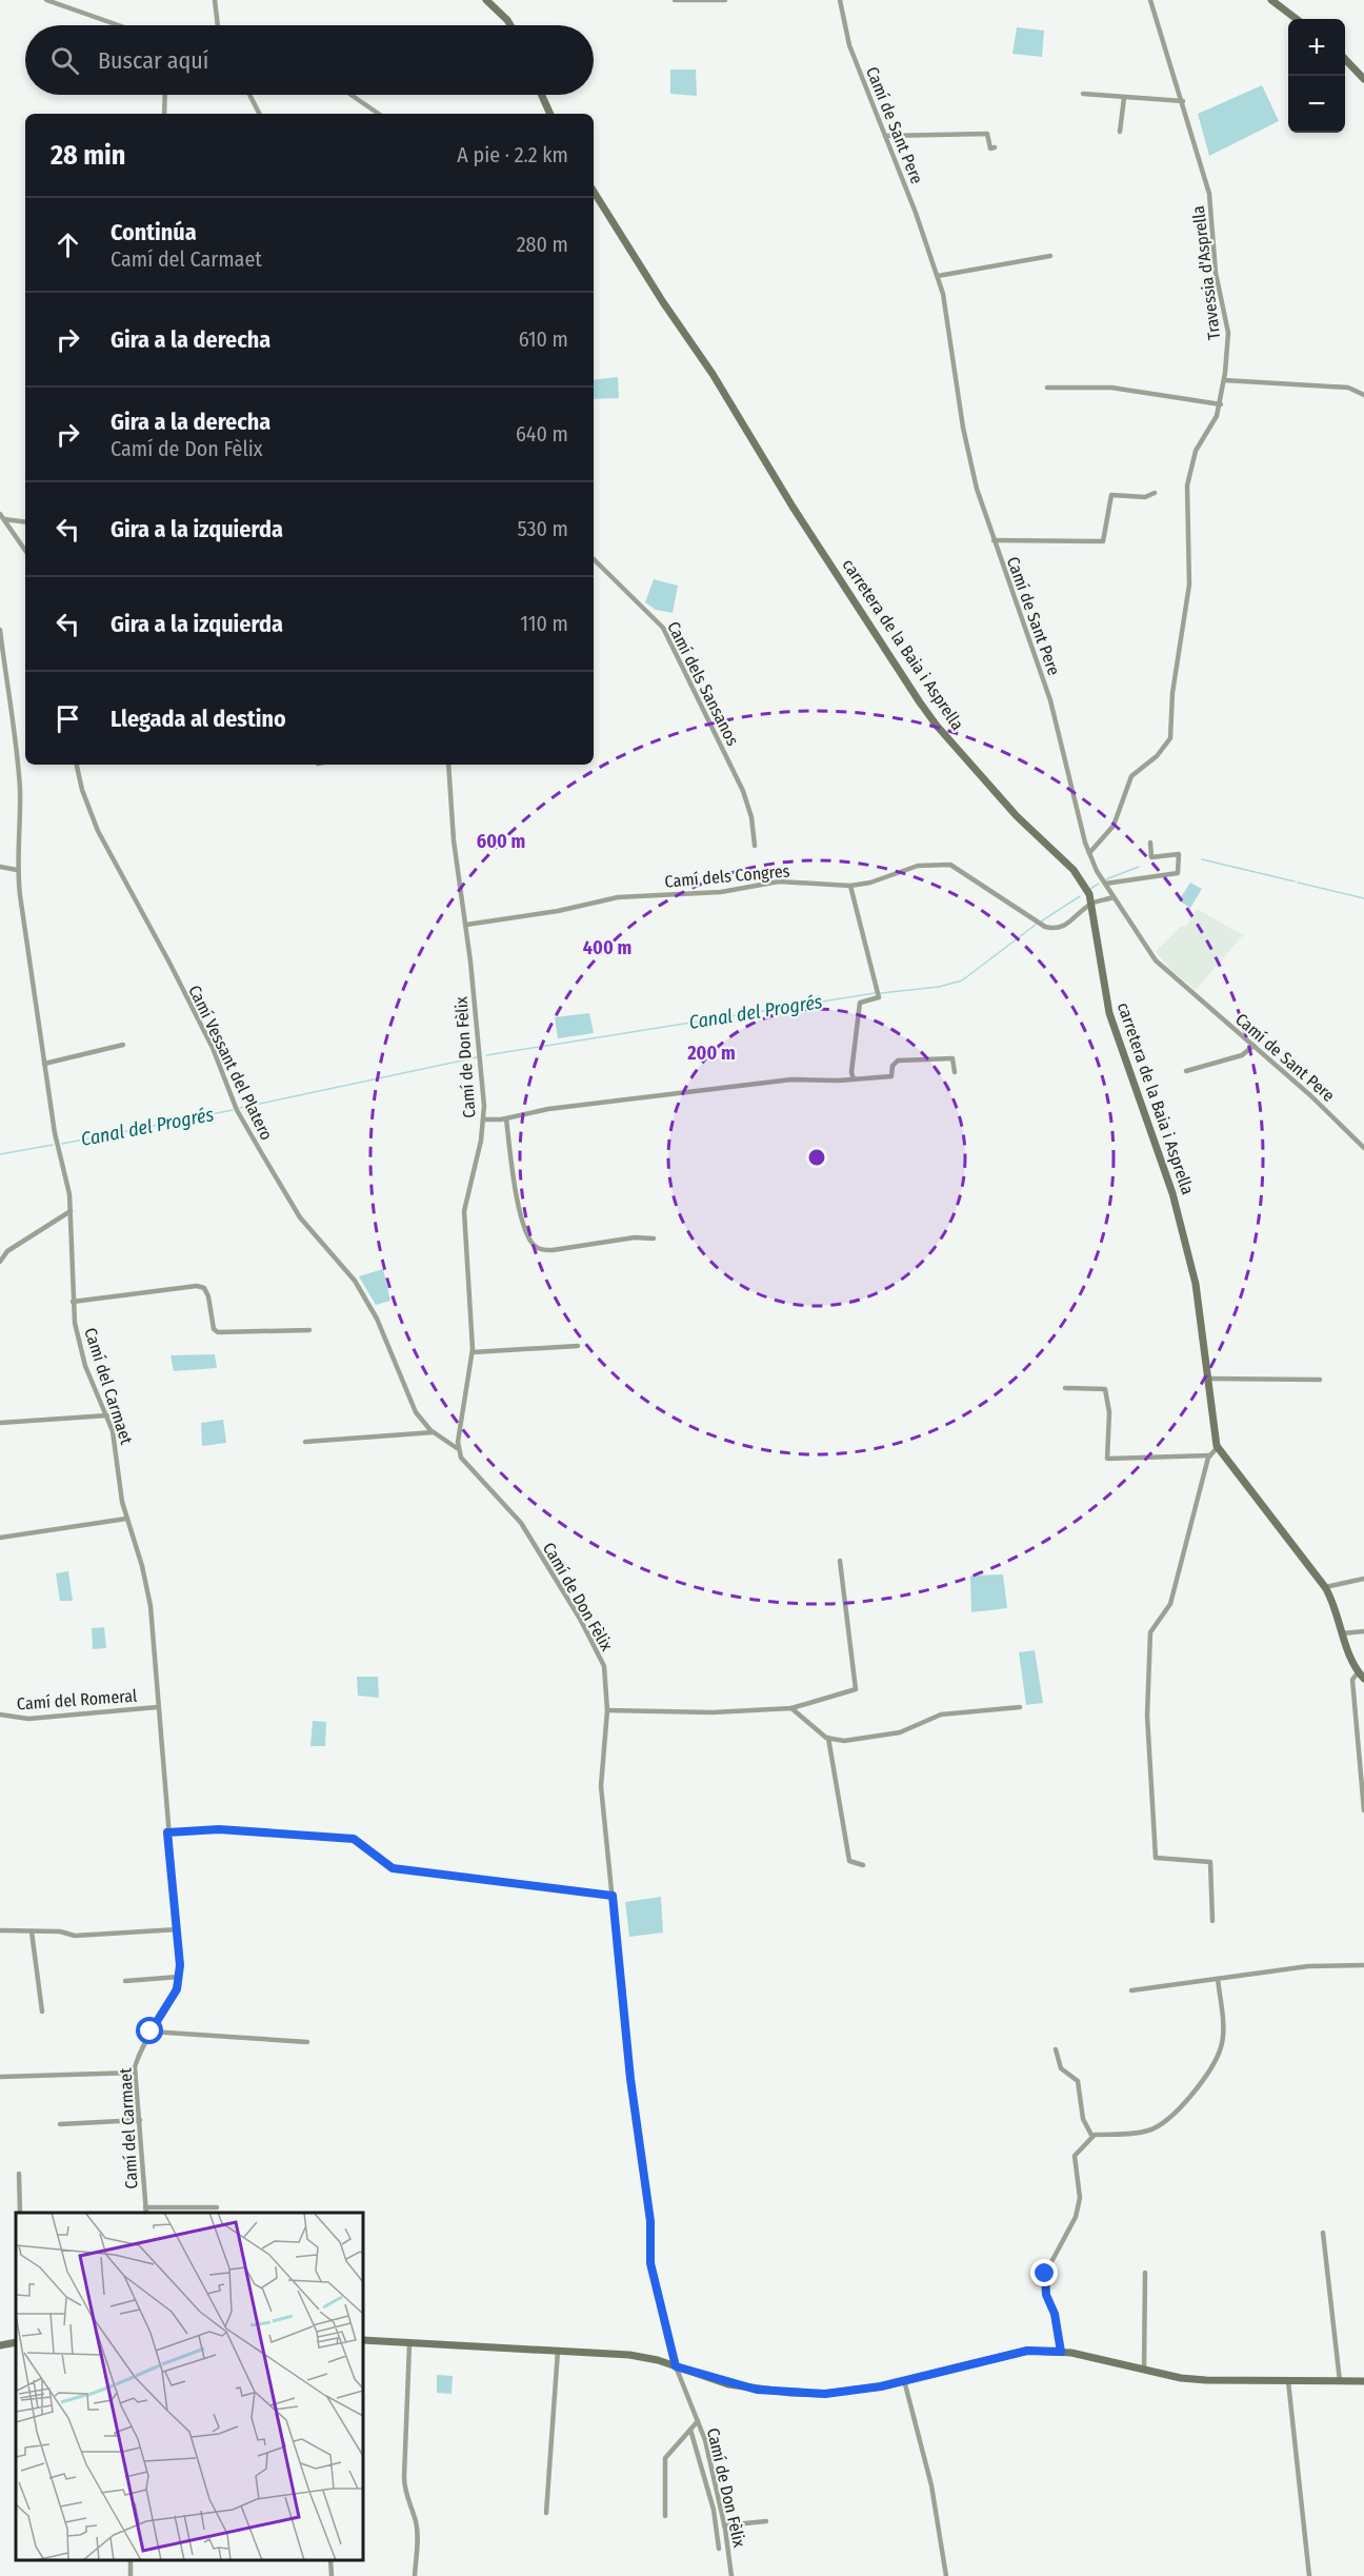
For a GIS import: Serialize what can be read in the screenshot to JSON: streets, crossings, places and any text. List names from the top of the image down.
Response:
{
  "streets": {
    "main road": ["carretera de la Baia i Asprella"],
    "street": [
      "Camí de Sant Pere",
      "Travessia d'Asprella",
      "Camí dels Sansanos",
      "Camí dels Congres",
      "Camí de Don Fèlix",
      "Camí Vessant del Platero",
      "Camí del Carmaet",
      "Camí del Romeral"
    ]
  },
  "crossings": [
    ["Camí de Sant Pere", "Travessia d'Asprella"],
    ["Camí de Sant Pere", "Camí dels Congres"],
    ["carretera de la Baia i Asprella", "Camí dels Congres"],
    ["Camí dels Congres", "Camí de Don Fèlix"],
    ["Camí de Don Fèlix", "Camí Vessant del Platero"],
    ["Camí del Carmaet", "Camí del Romeral"]
  ],
  "water": ["Canal del Progrés"],
  "page": {
    "map_buttons": ["+", "−"],
    "search": "Buscar aquí",
    "heading": ["28 min", "A pie · 2.2 km"],
    "list": [
      ["Continúa", "Camí del Carmaet", "280 m"],
      ["Gira a la derecha", "610 m"],
      ["Gira a la derecha", "Camí de Don Fèlix", "640 m"],
      ["Gira a la izquierda", "530 m"],
      ["Gira a la izquierda", "110 m"],
      "Llegada al destino"
    ]
  },
  "rings": ["600 m", "400 m", "200 m"]
}
